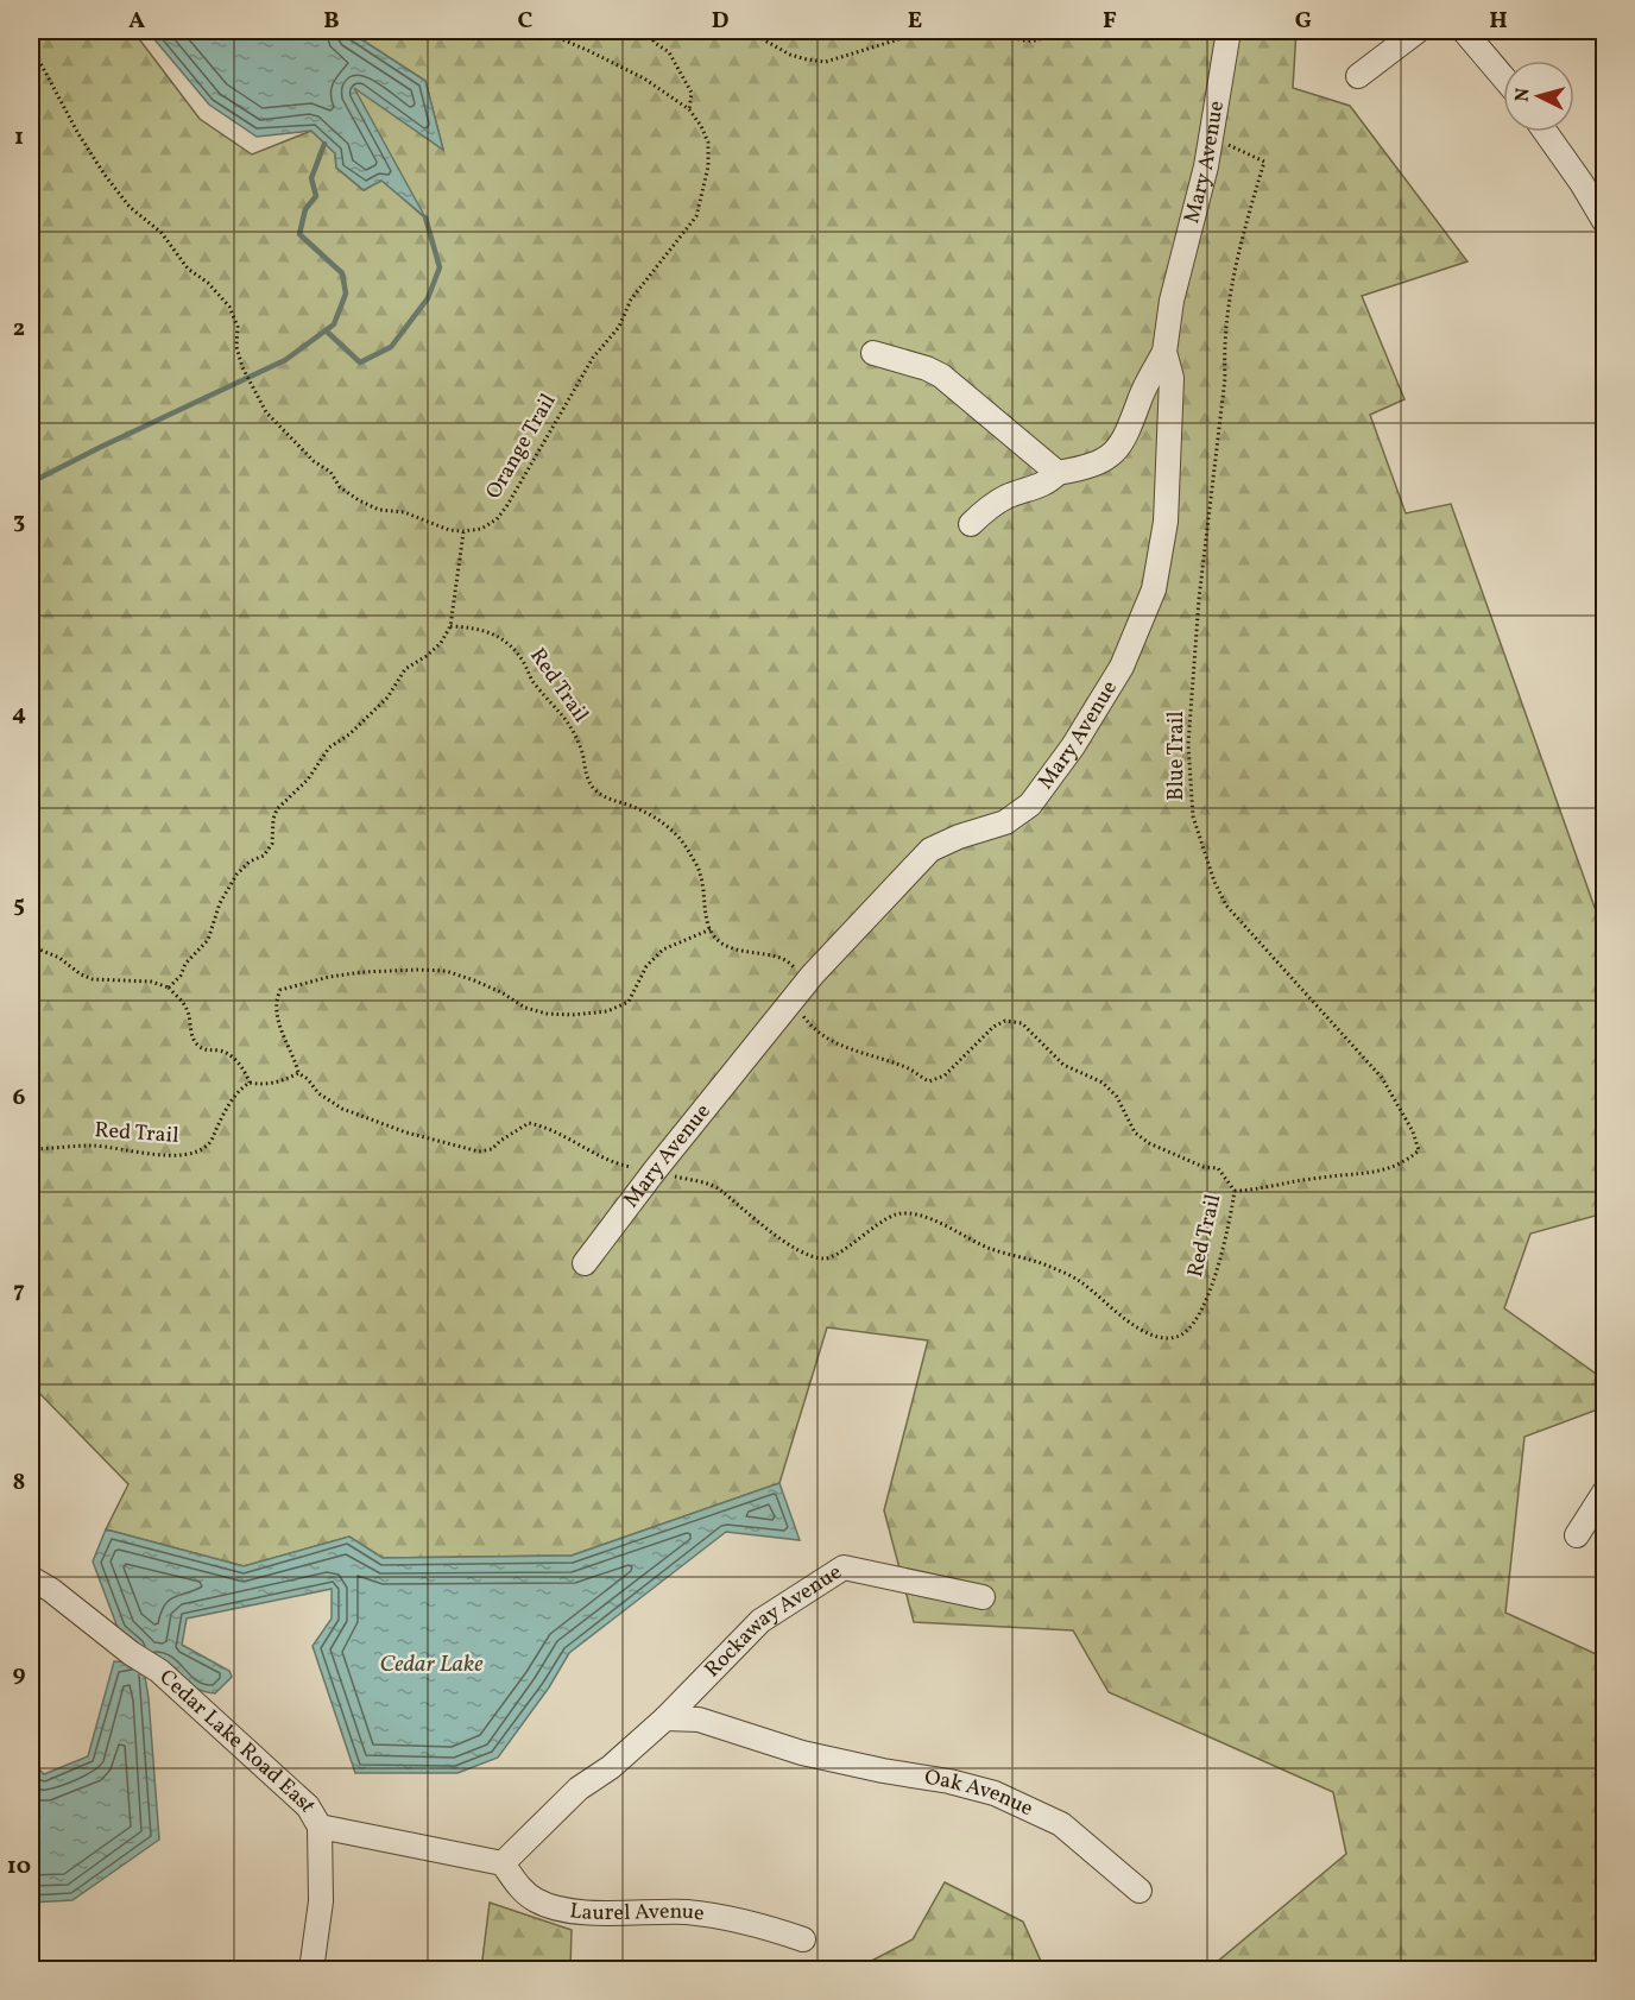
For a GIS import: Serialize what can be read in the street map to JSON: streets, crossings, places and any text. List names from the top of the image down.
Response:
{
  "streets": {
    "street": [
      "Mary Avenue",
      "Rockaway Avenue",
      "Cedar Lake Road East",
      "Oak Avenue",
      "Laurel Avenue"
    ],
    "path": ["Orange Trail", "Red Trail", "Blue Trail"]
  },
  "crossings": [
    ["Mary Avenue", "Red Trail"],
    ["Mary Avenue", "Blue Trail"],
    ["Red Trail", "Blue Trail"],
    ["Rockaway Avenue", "Oak Avenue"],
    ["Rockaway Avenue", "Laurel Avenue"]
  ],
  "water": ["Cedar Lake"],
  "north": "left",
  "grid": {
    "columns": [
      "A",
      "B",
      "C",
      "D",
      "E",
      "F",
      "G",
      "H"
    ],
    "rows": [
      "1",
      "2",
      "3",
      "4",
      "5",
      "6",
      "7",
      "8",
      "9",
      "10"
    ]
  }
}
